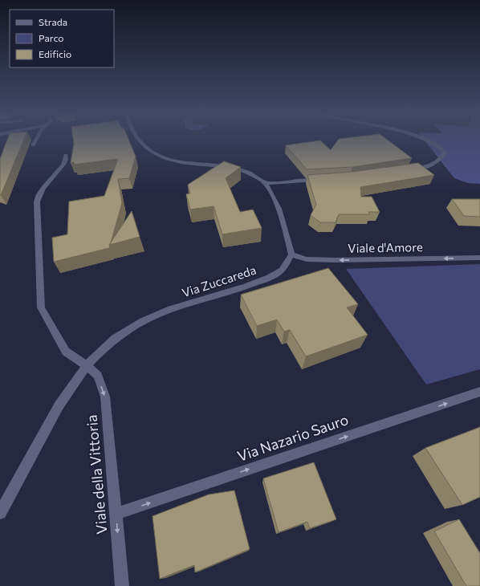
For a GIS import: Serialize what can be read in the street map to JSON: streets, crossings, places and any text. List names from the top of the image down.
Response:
{
  "streets": {
    "street": [
      "Viale d'Amore",
      "Via Zuccareda",
      "Via Nazario Sauro",
      "Viale della Vittoria"
    ]
  },
  "crossings": [
    ["Viale d'Amore", "Via Zuccareda"],
    ["Via Zuccareda", "Viale della Vittoria"],
    ["Via Nazario Sauro", "Viale della Vittoria"]
  ],
  "one_way": ["Viale d'Amore", "Via Nazario Sauro", "Viale della Vittoria"],
  "legend": ["Strada", "Parco", "Edificio"]
}
